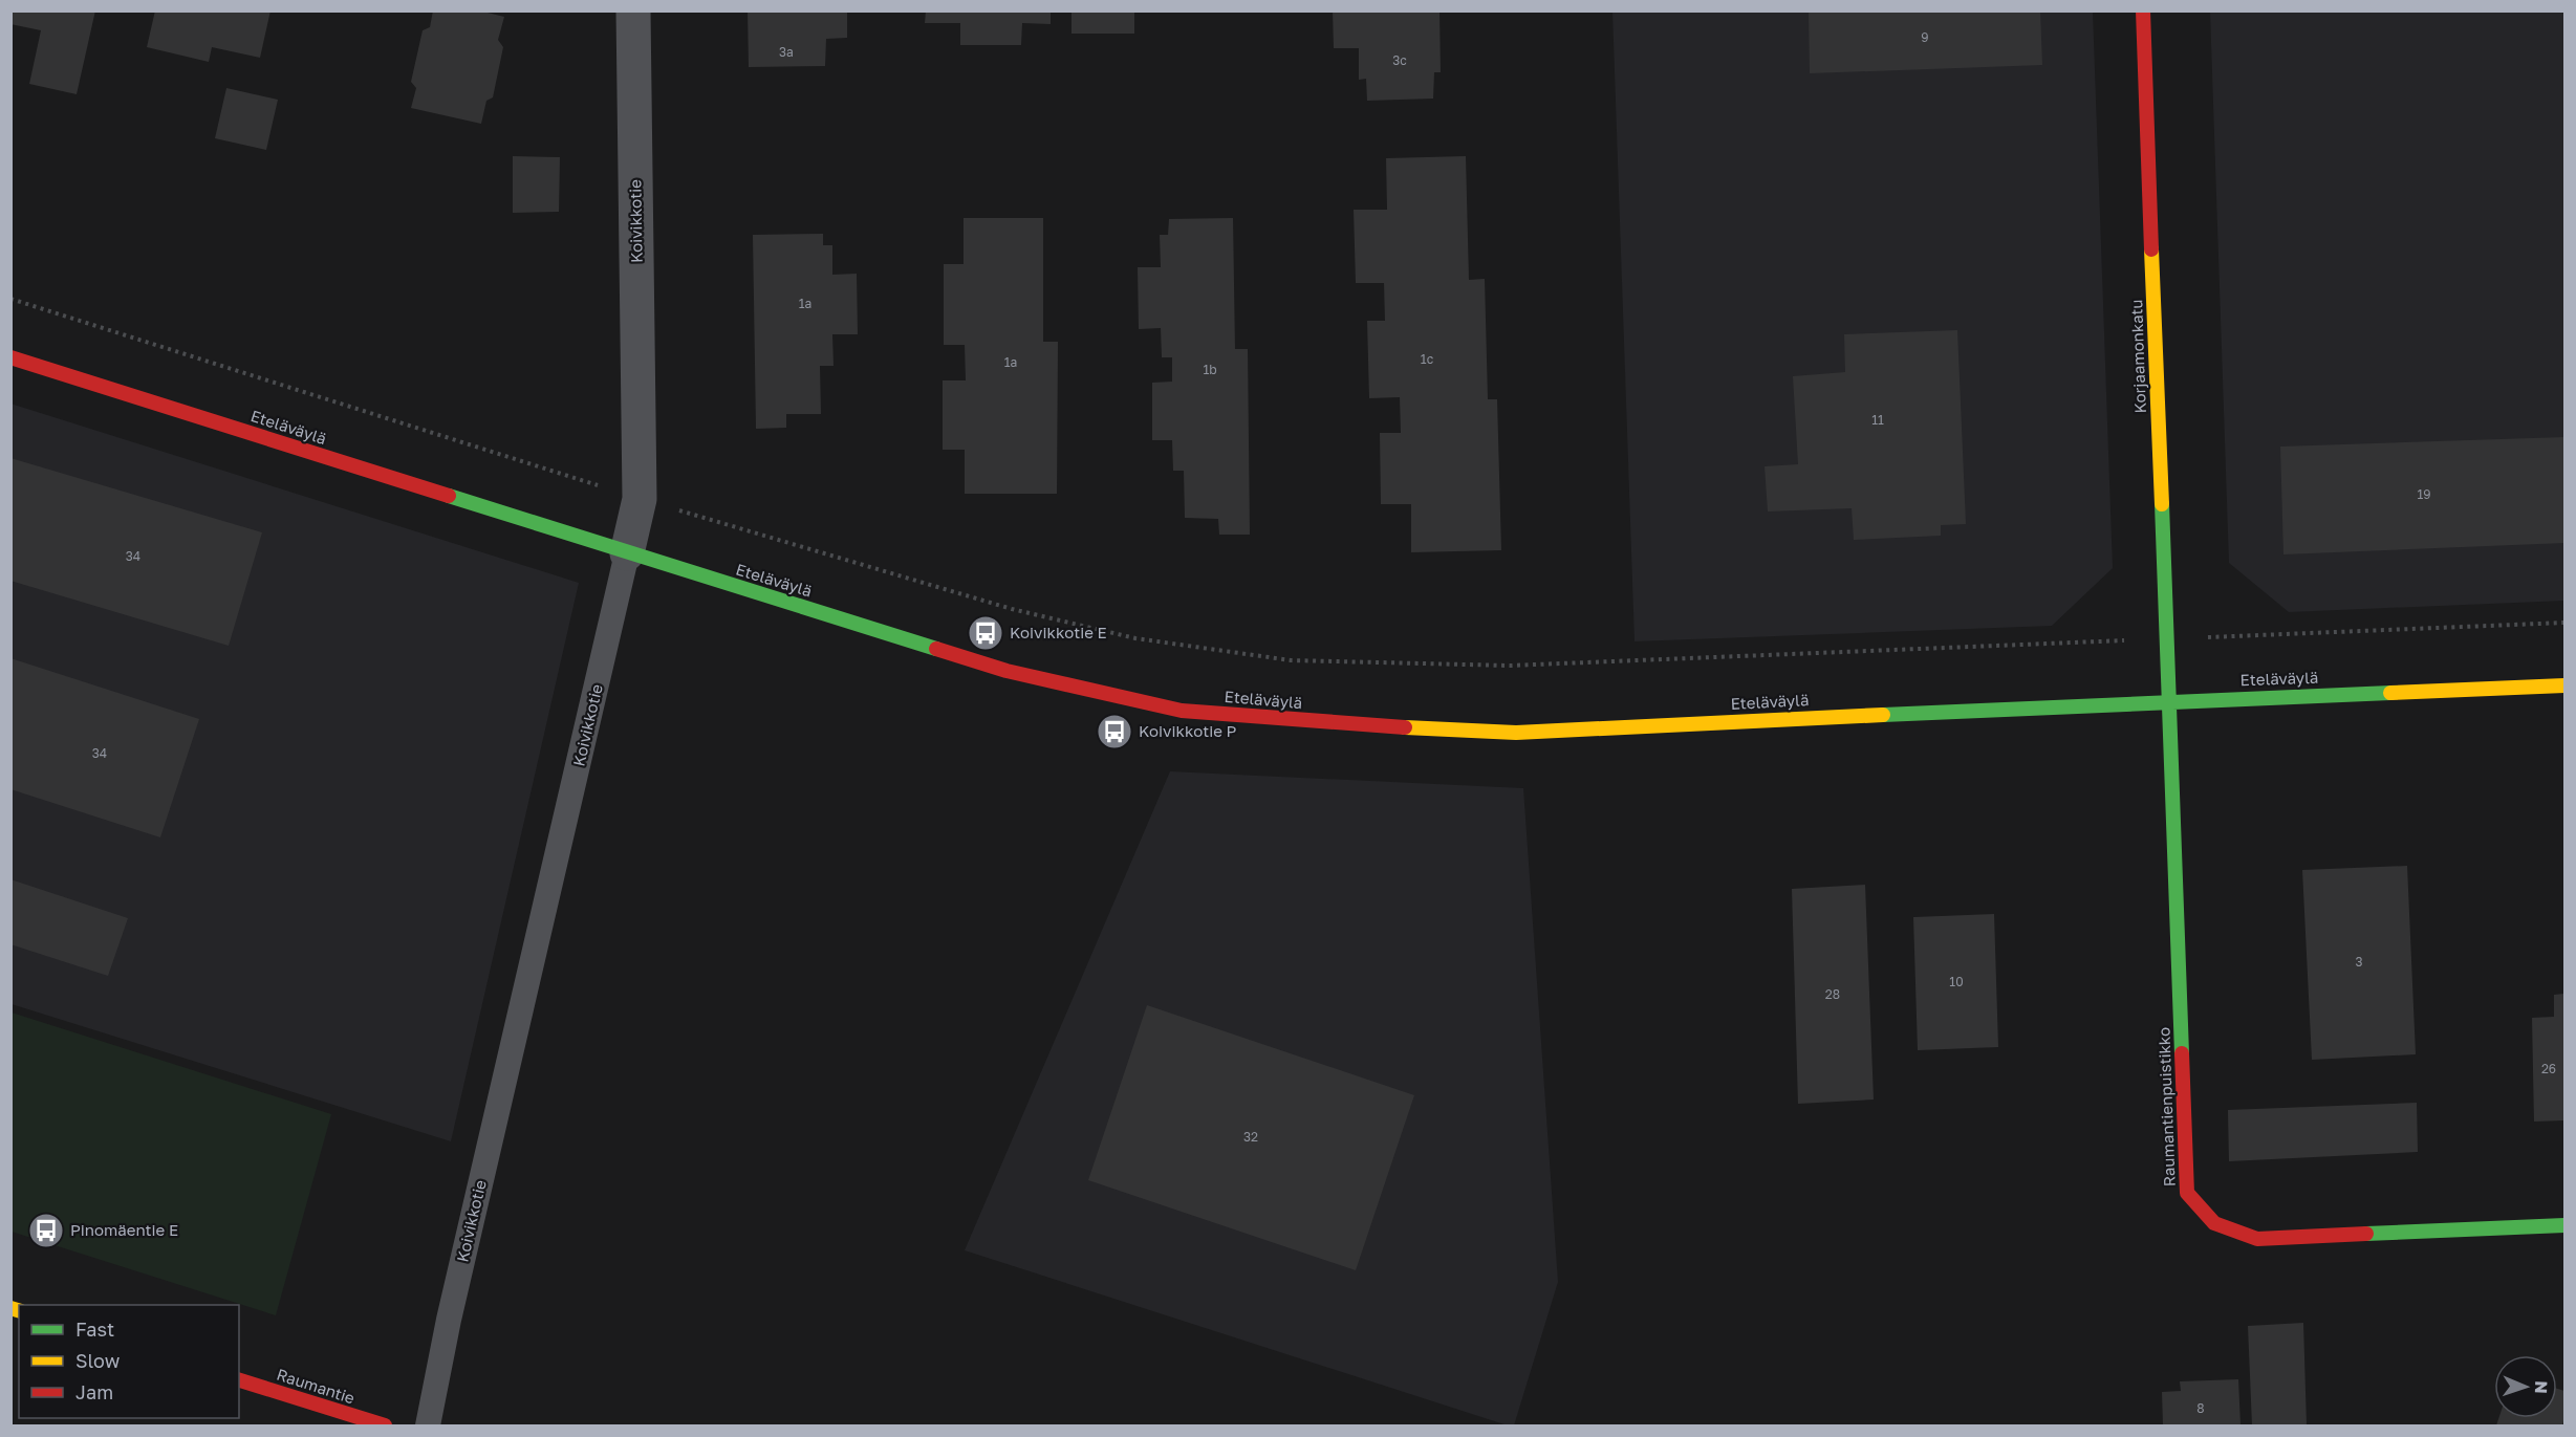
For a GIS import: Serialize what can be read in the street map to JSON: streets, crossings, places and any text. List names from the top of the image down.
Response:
{
  "streets": {
    "main road": [
      "Korjaamonkatu",
      "Eteläväylä",
      "Raumantienpuistikko",
      "Raumantie"
    ],
    "street": ["Koivikkotie"]
  },
  "crossings": [
    ["Koivikkotie", "Eteläväylä"],
    ["Korjaamonkatu", "Eteläväylä"],
    ["Korjaamonkatu", "Raumantienpuistikko"],
    ["Eteläväylä", "Raumantienpuistikko"]
  ],
  "places": {
    "bus stop": ["Koivikkotie E", "Koivikkotie P", "Pinomäentie E"]
  },
  "house_numbers": [
    "9",
    "3a",
    "3c",
    "1a",
    "1c",
    "1a",
    "1b",
    "11",
    "19",
    "34",
    "34",
    "3",
    "10",
    "28",
    "26",
    "32",
    "8"
  ],
  "legend": ["Fast", "Slow", "Jam"],
  "north": "right"
}
